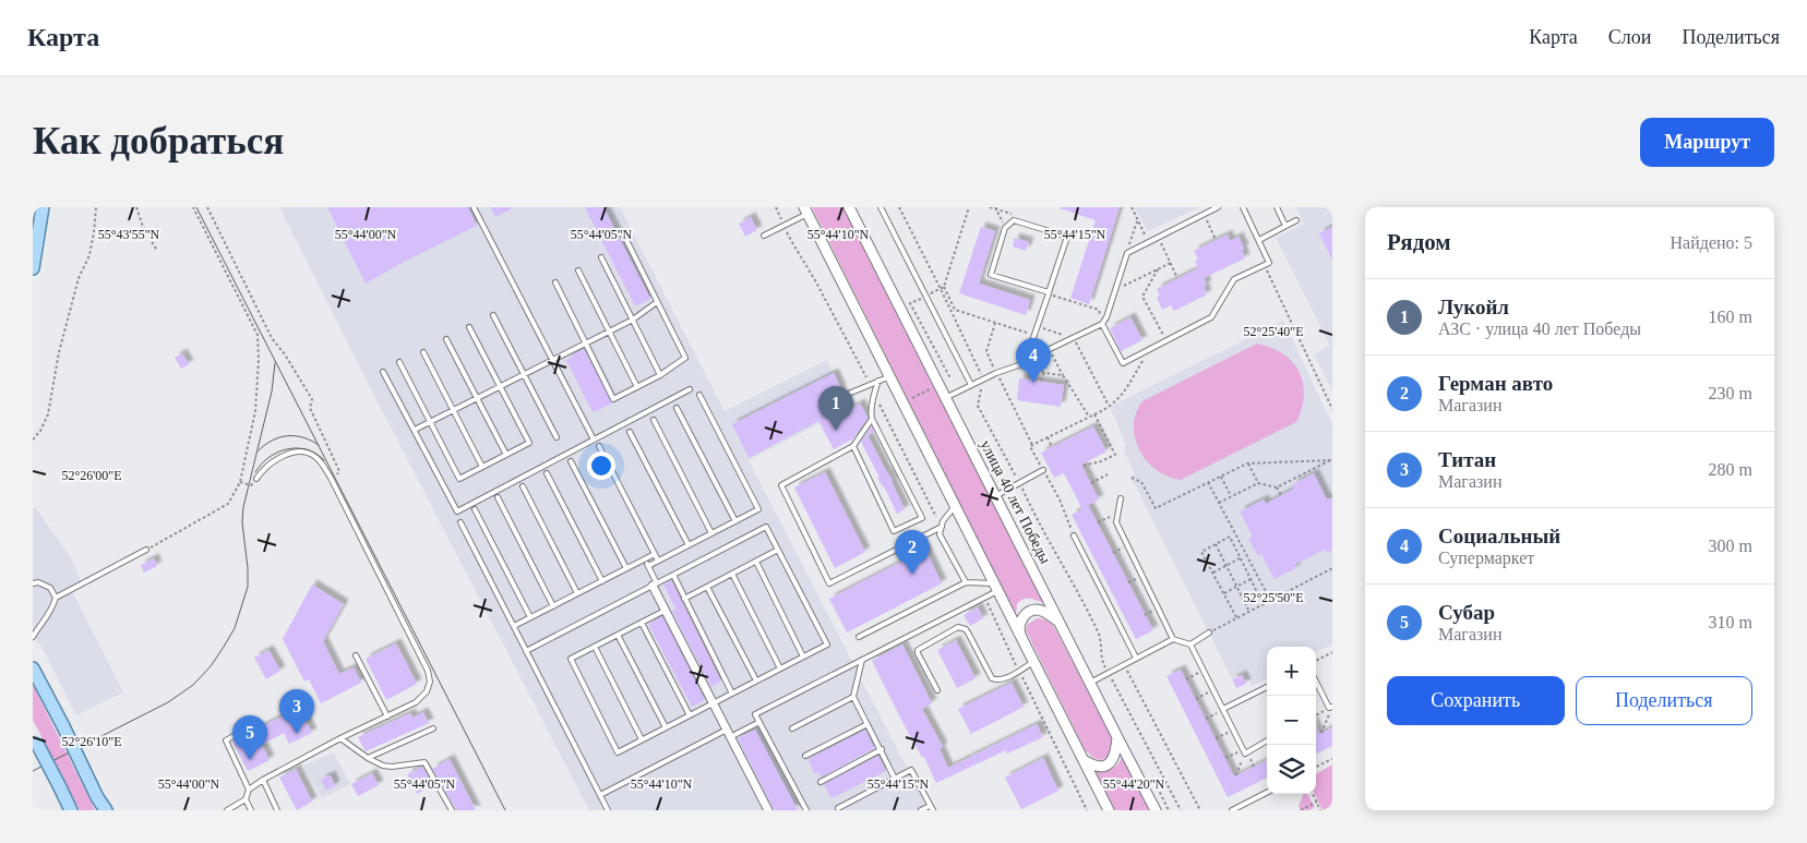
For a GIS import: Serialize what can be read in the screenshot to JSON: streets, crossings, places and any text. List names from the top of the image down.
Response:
{
  "streets": {
    "street": ["улица 40 лет Победы"]
  },
  "page": {
    "header": "Карта",
    "nav": ["Карта", "Слои", "Поделиться"],
    "buttons": [
      "Маршрут",
      ["Сохранить", "Поделиться"]
    ],
    "title": "Как добраться",
    "heading": ["Рядом", "Найдено: 5"],
    "list": [
      {
        "mark": "1",
        "name": "Лукойл",
        "note": "АЗС · улица 40 лет Победы",
        "value": "160 m"
      },
      {
        "mark": "2",
        "name": "Герман авто",
        "note": "Магазин",
        "value": "230 m"
      },
      {
        "mark": "3",
        "name": "Титан",
        "note": "Магазин",
        "value": "280 m"
      },
      {
        "mark": "4",
        "name": "Социальный",
        "note": "Супермаркет",
        "value": "300 m"
      },
      {
        "mark": "5",
        "name": "Субар",
        "note": "Магазин",
        "value": "310 m"
      }
    ],
    "pins": [
      "4",
      "1",
      "2",
      "3",
      "5"
    ],
    "map_buttons": ["+", "−"]
  },
  "coordinates": [
    "55°43'55\"N",
    "55°44'00\"N",
    "55°44'05\"N",
    "55°44'10\"N",
    "55°44'15\"N",
    "52°25'40\"E",
    "52°26'00\"E",
    "52°25'50\"E",
    "52°26'10\"E",
    "55°44'20\"N"
  ]
}
